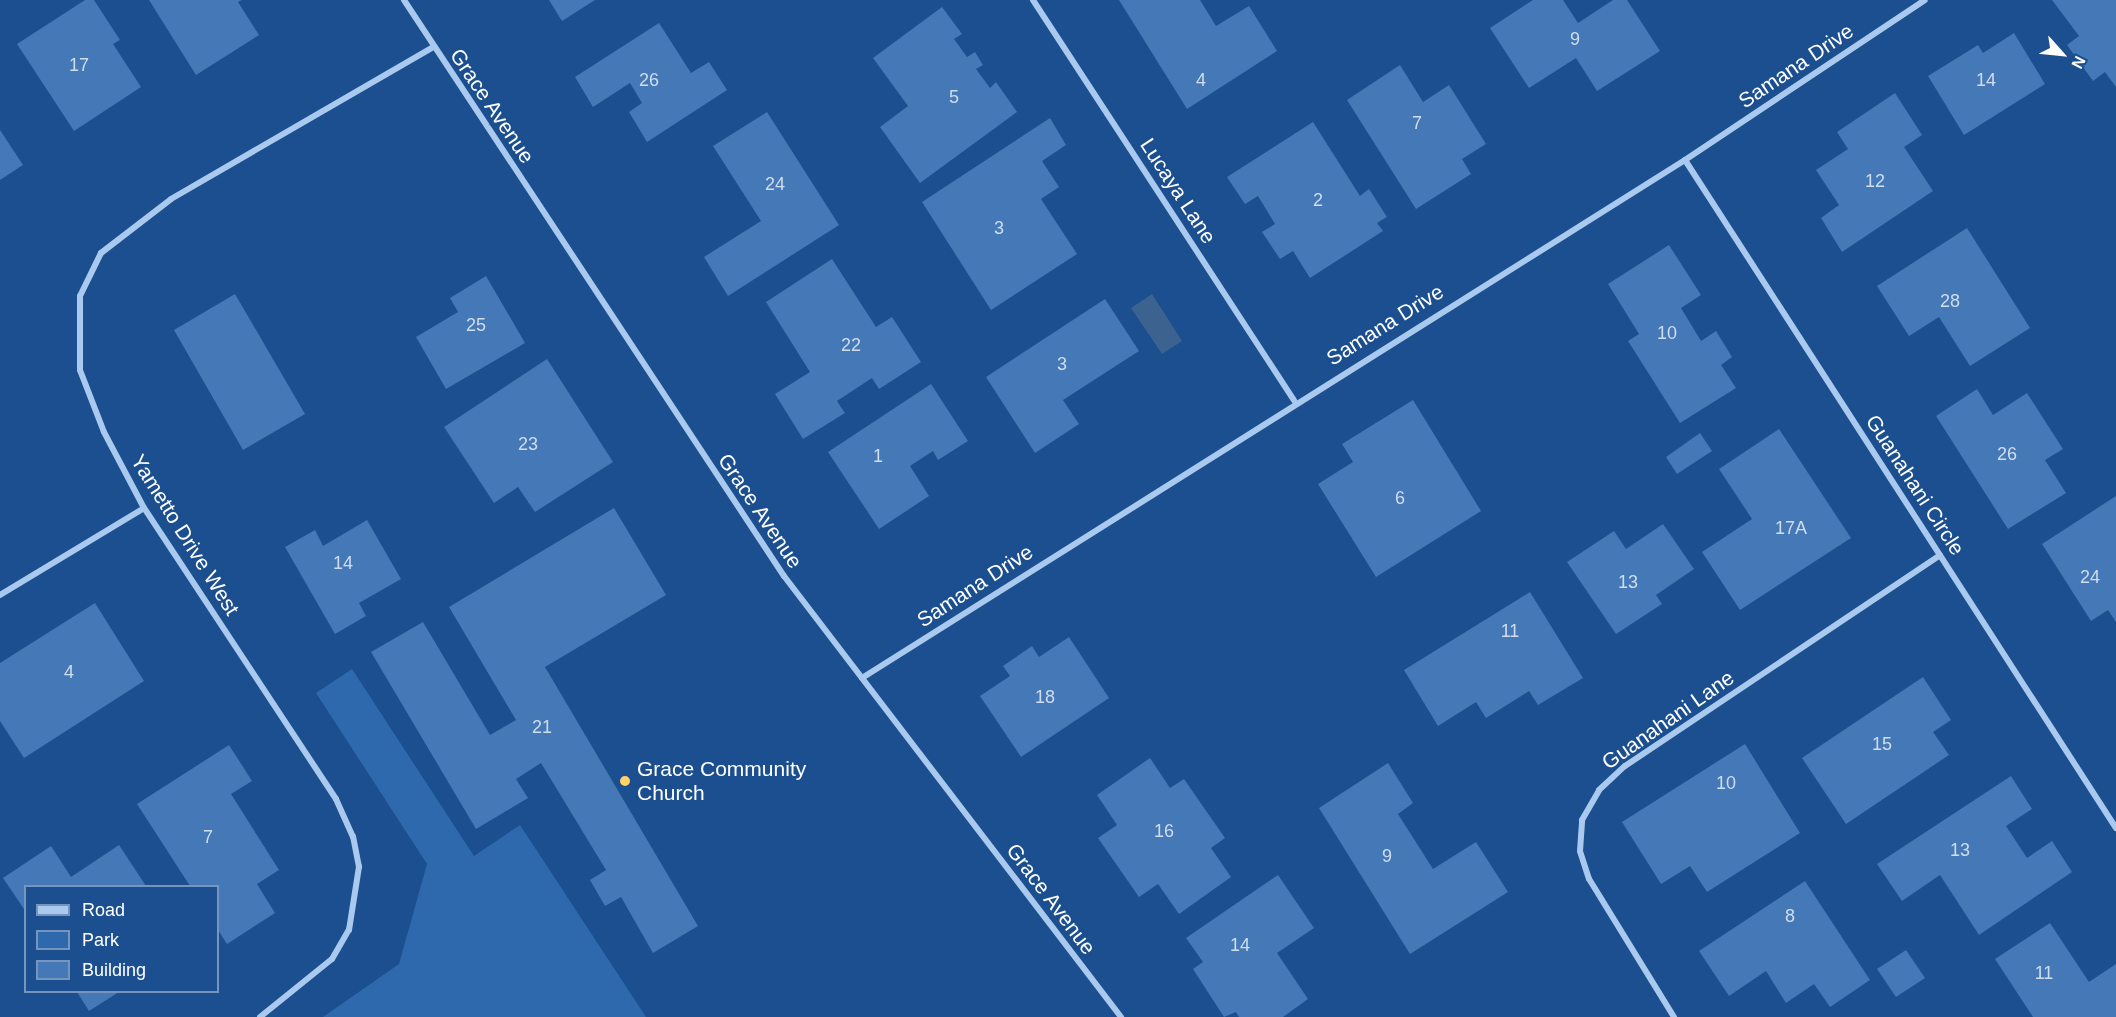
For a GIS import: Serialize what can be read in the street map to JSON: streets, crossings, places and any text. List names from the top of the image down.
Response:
{
  "streets": {
    "street": [
      "Samana Drive",
      "Grace Avenue",
      "Lucaya Lane",
      "Guanahani Circle",
      "Yametto Drive West",
      "Guanahani Lane"
    ]
  },
  "crossings": [
    ["Samana Drive", "Grace Avenue"],
    ["Samana Drive", "Lucaya Lane"],
    ["Samana Drive", "Guanahani Circle"],
    ["Grace Avenue", "Yametto Drive West"],
    ["Guanahani Circle", "Guanahani Lane"]
  ],
  "places": ["Grace Community Church"],
  "house_numbers": [
    "9",
    "17",
    "26",
    "4",
    "14",
    "5",
    "7",
    "12",
    "24",
    "2",
    "3",
    "28",
    "25",
    "10",
    "22",
    "3",
    "23",
    "26",
    "1",
    "6",
    "17A",
    "14",
    "24",
    "13",
    "11",
    "4",
    "18",
    "21",
    "15",
    "10",
    "16",
    "7",
    "13",
    "9",
    "8",
    "14",
    "11"
  ],
  "legend": ["Road", "Park", "Building"],
  "north": "bottom right"
}
